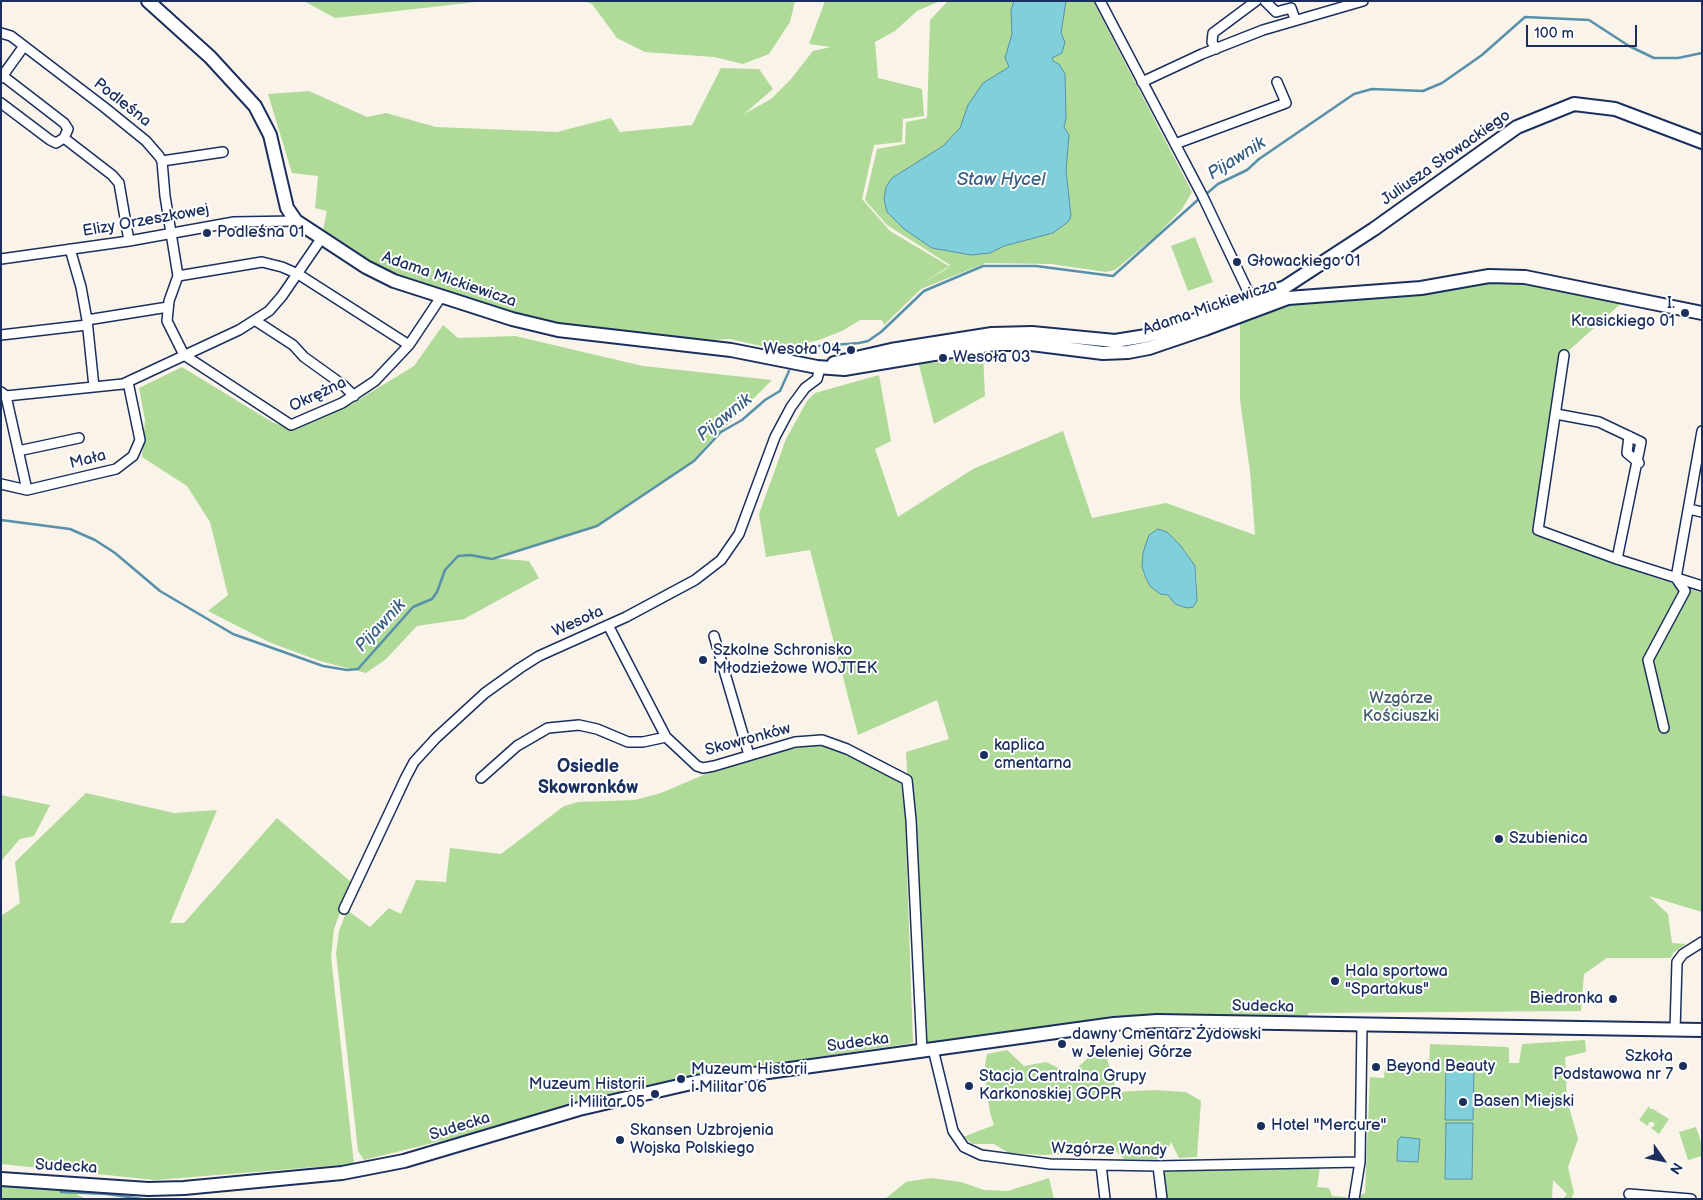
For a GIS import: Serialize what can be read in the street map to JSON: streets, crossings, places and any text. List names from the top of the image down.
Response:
{
  "streets": {
    "street": [
      "Podleśna",
      "Juliusza Słowackiego",
      "Elizy Orzeszkowej",
      "Adama Mickiewicza",
      "Okrężna",
      "Mała",
      "Wesoła",
      "Skowronków",
      "Sudecka",
      "Wzgórze Wandy"
    ]
  },
  "crossings": [
    ["Juliusza Słowackiego", "Adama Mickiewicza"],
    ["Elizy Orzeszkowej", "Adama Mickiewicza"],
    ["Adama Mickiewicza", "Okrężna"],
    ["Adama Mickiewicza", "Wesoła"],
    ["Wesoła", "Skowronków"],
    ["Skowronków", "Sudecka"],
    ["Skowronków", "Wzgórze Wandy"],
    ["Sudecka", "Wzgórze Wandy"]
  ],
  "districts": ["Osiedle Skowronków"],
  "water": ["Pijawnik", "Staw Hycel"],
  "parks": ["Wzgórze Kościuszki"],
  "places": [
    "Podleśna 01",
    "Głowackiego 01",
    "I. Krasickiego 01",
    "Wesoła 04",
    "Wesoła 03",
    "Szkolne Schronisko Młodzieżowe WOJTEK",
    "kaplica cmentarna",
    "Szubienica",
    "Hala sportowa \"Spartakus\"",
    "Biedronka",
    "dawny Cmentarz Żydowski w Jeleniej Górze",
    "Szkoła Podstawowa nr 7",
    "Beyond Beauty",
    "Muzeum Historii i Militar 06",
    "Stacja Centralna Grupy Karkonoskiej GOPR",
    "Muzeum Historii i Militar 05",
    "Basen Miejski",
    "Hotel \"Mercure\"",
    "Skansen Uzbrojenia Wojska Polskiego"
  ],
  "scale_bar": "100 m",
  "north": "bottom right"
}
